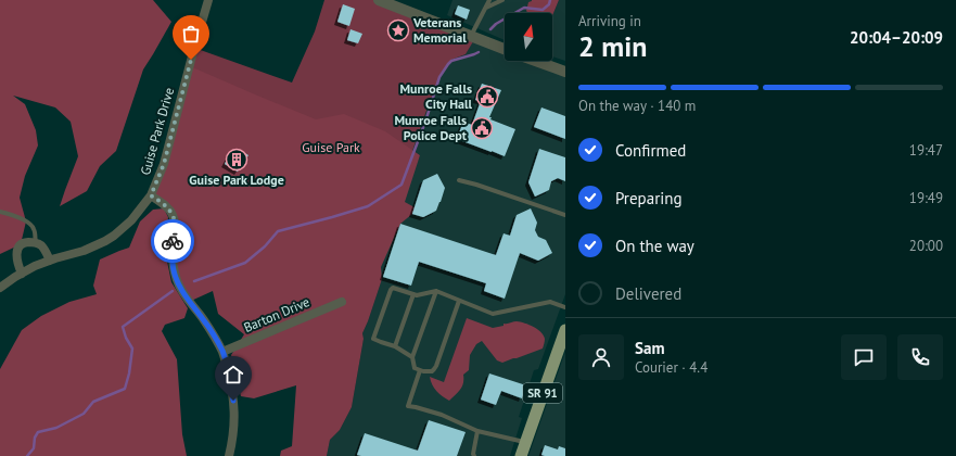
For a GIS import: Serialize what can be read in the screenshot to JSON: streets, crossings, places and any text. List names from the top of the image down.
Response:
{
  "streets": {
    "main road": ["SR 91"],
    "street": ["Guise Park Drive", "Barton Drive"]
  },
  "parks": ["Guise Park"],
  "places": {
    "place": ["Veterans Memorial"],
    "public building": ["Munroe Falls City Hall", "Munroe Falls Police Dept"],
    "building": ["Guise Park Lodge"]
  },
  "north": "top",
  "page": {
    "heading": ["2 min", "Arriving in", "20:04–20:09"],
    "panel": ["Sam", "Courier · 4.4"],
    "bar": "On the way · 140 m",
    "list": [
      ["Confirmed", "19:47"],
      ["Preparing", "19:49"],
      ["On the way", "20:00"],
      "Delivered"
    ]
  }
}
